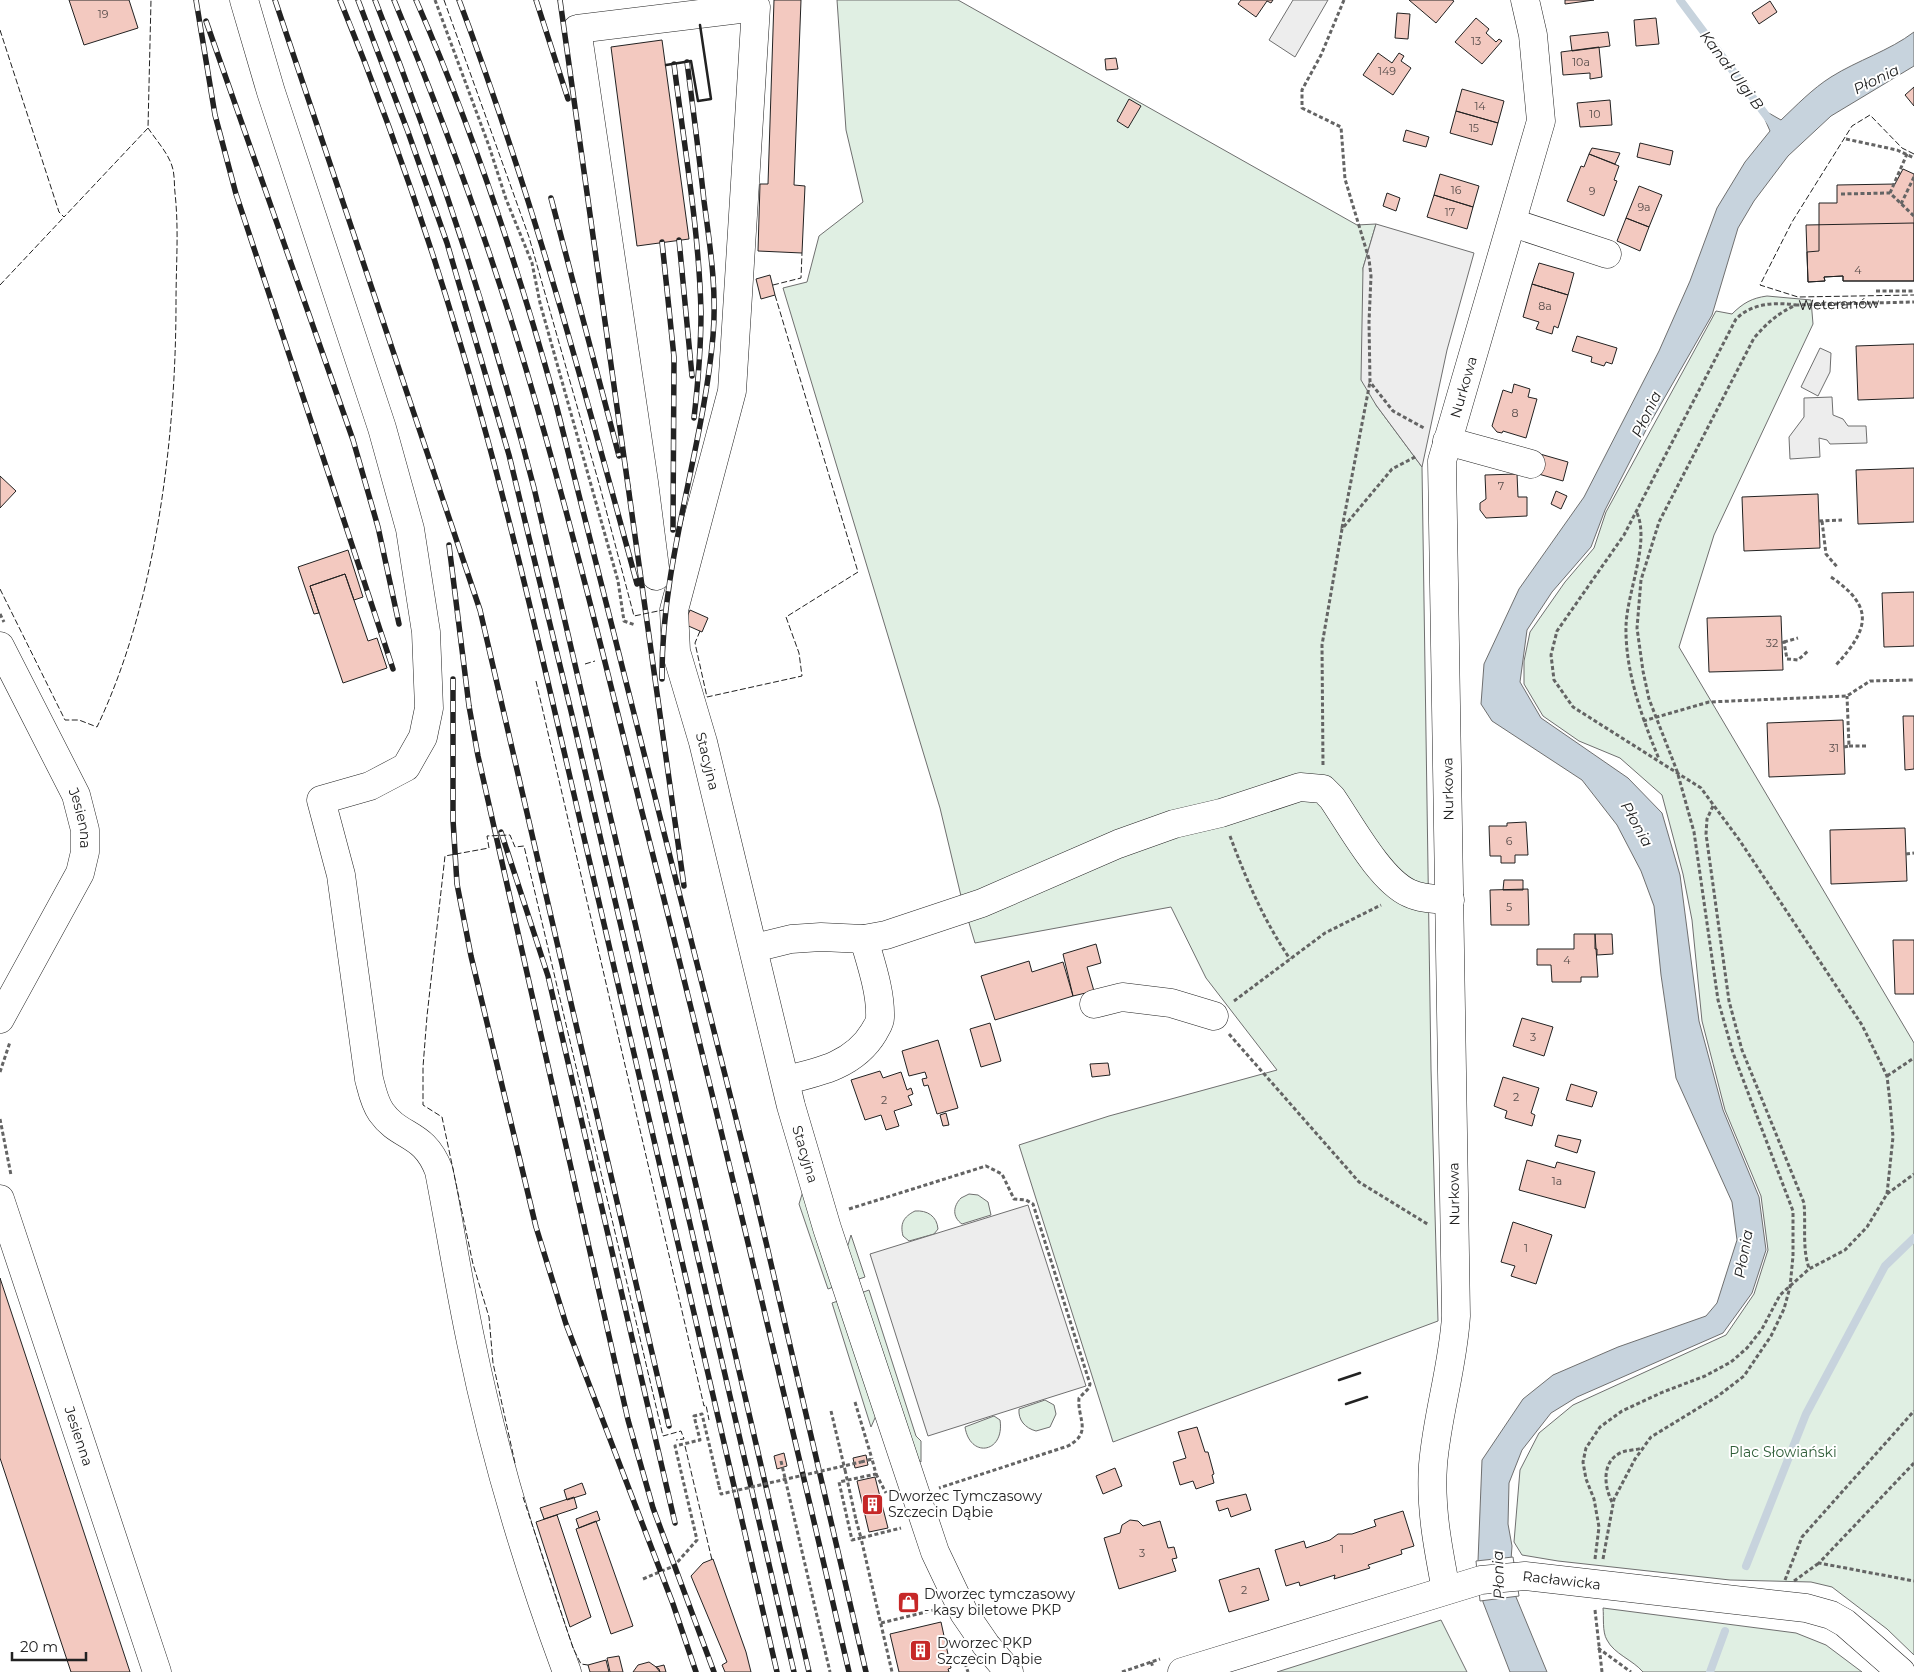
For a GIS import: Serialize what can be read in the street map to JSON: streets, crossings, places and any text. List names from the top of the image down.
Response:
{
  "streets": {
    "street": [
      "Nurkowa",
      "Stacyjna",
      "Jesienna",
      "Racławicka"
    ],
    "path": ["Weteranów"]
  },
  "crossings": [
    ["Nurkowa", "Racławicka"]
  ],
  "water": ["Kanał Ulgi B", "Płonia"],
  "parks": ["Plac Słowiański"],
  "places": {
    "building": ["Dworzec Tymczasowy Szczecin Dąbie", "Dworzec PKP Szczecin Dąbie"],
    "shop": ["Dworzec tymczasowy - kasy biletowe PKP"]
  },
  "house_numbers": [
    "19",
    "13",
    "10a",
    "149",
    "14",
    "10",
    "15",
    "16",
    "9",
    "9a",
    "17",
    "4",
    "8a",
    "8",
    "7",
    "32",
    "31",
    "6",
    "5",
    "4",
    "3",
    "2",
    "2",
    "1a",
    "1",
    "1",
    "3",
    "2"
  ],
  "scale_bar": "20 m"
}
